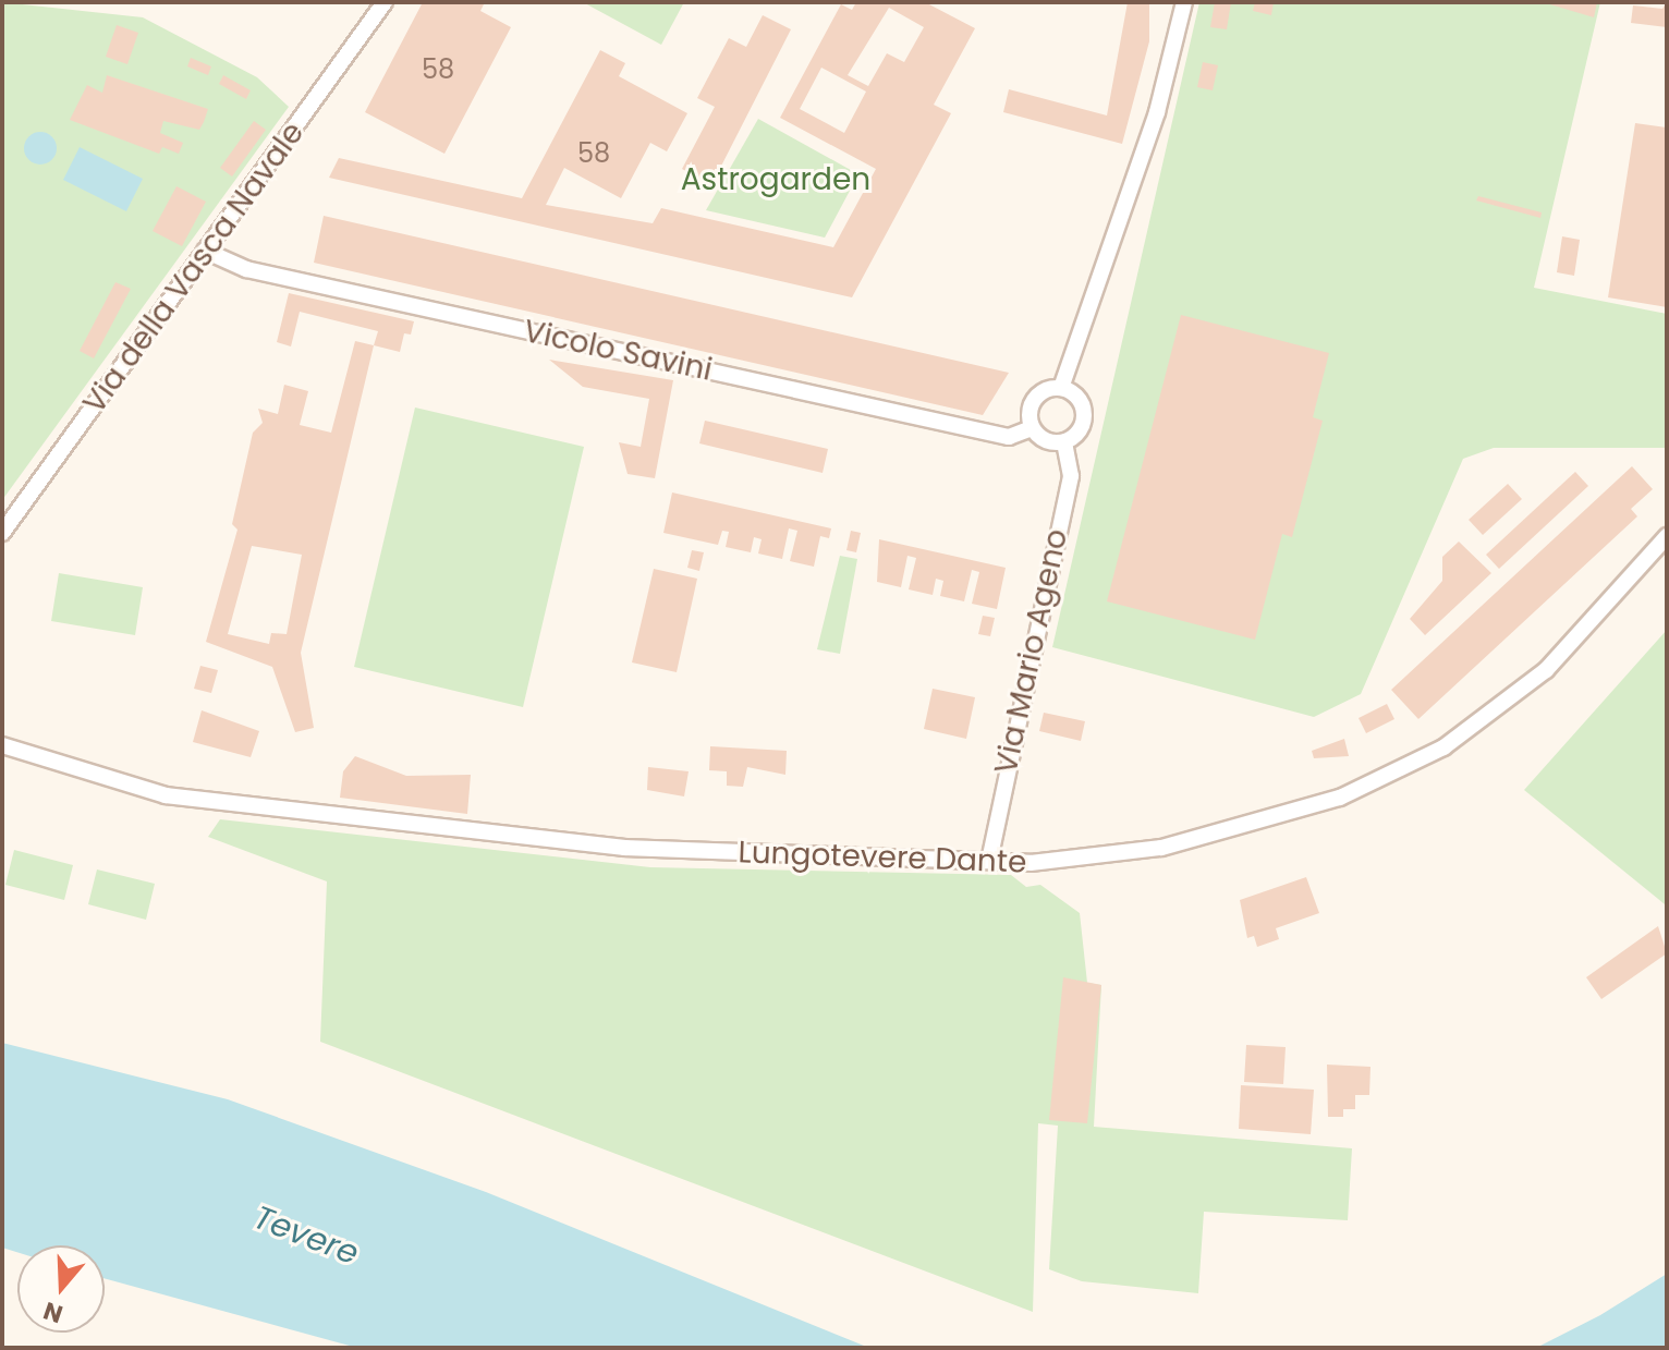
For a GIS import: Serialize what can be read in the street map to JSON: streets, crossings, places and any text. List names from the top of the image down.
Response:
{
  "streets": {
    "street": [
      "Via della Vasca Navale",
      "Vicolo Savini",
      "Via Mario Ageno",
      "Lungotevere Dante"
    ]
  },
  "crossings": [
    ["Via della Vasca Navale", "Vicolo Savini"],
    ["Vicolo Savini", "Via Mario Ageno"],
    ["Via Mario Ageno", "Lungotevere Dante"]
  ],
  "water": ["Tevere"],
  "parks": ["Astrogarden"],
  "house_numbers": ["58", "58"],
  "north": "bottom"
}
